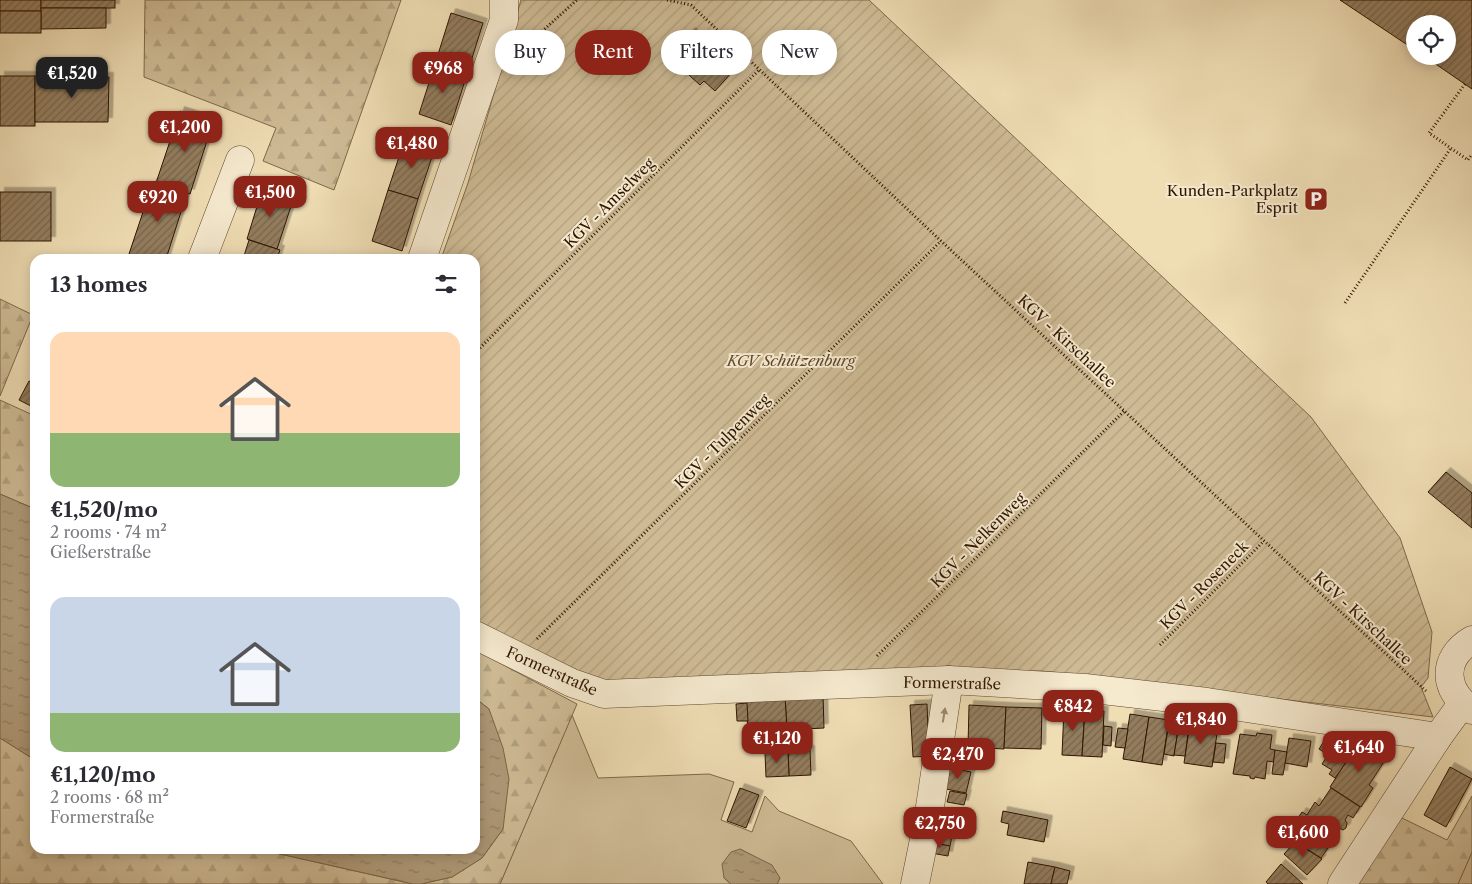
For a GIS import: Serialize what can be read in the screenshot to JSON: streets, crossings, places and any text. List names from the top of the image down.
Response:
{
  "streets": {
    "street": ["Formerstraße"],
    "path": [
      "KGV - Amselweg",
      "KGV - Kirschallee",
      "KGV - Tulpenweg",
      "KGV - Nelkenweg",
      "KGV - Roseneck"
    ]
  },
  "crossings": [
    ["KGV - Amselweg", "KGV - Kirschallee"],
    ["KGV - Kirschallee", "KGV - Tulpenweg"],
    ["KGV - Kirschallee", "KGV - Nelkenweg"],
    ["KGV - Kirschallee", "KGV - Roseneck"],
    ["KGV - Tulpenweg", "Formerstraße"],
    ["KGV - Nelkenweg", "Formerstraße"]
  ],
  "parks": ["KGV Schützenburg"],
  "places": {
    "parking": ["Kunden-Parkplatz Esprit"]
  },
  "page": {
    "chip": [
      "Buy",
      "Rent",
      "Filters",
      "New"
    ],
    "price": [
      "€968",
      "€1,520",
      "€1,200",
      "€1,480",
      "€1,500",
      "€920",
      "€842",
      "€1,840",
      "€1,120",
      "€1,640",
      "€2,470",
      "€2,750",
      "€1,600"
    ],
    "heading": "13 homes",
    "list": [
      {
        "name": "€1,520/mo",
        "note": "2 rooms · 74 m² · Gießerstraße"
      },
      {
        "name": "€1,120/mo",
        "note": "2 rooms · 68 m² · Formerstraße"
      }
    ]
  }
}
